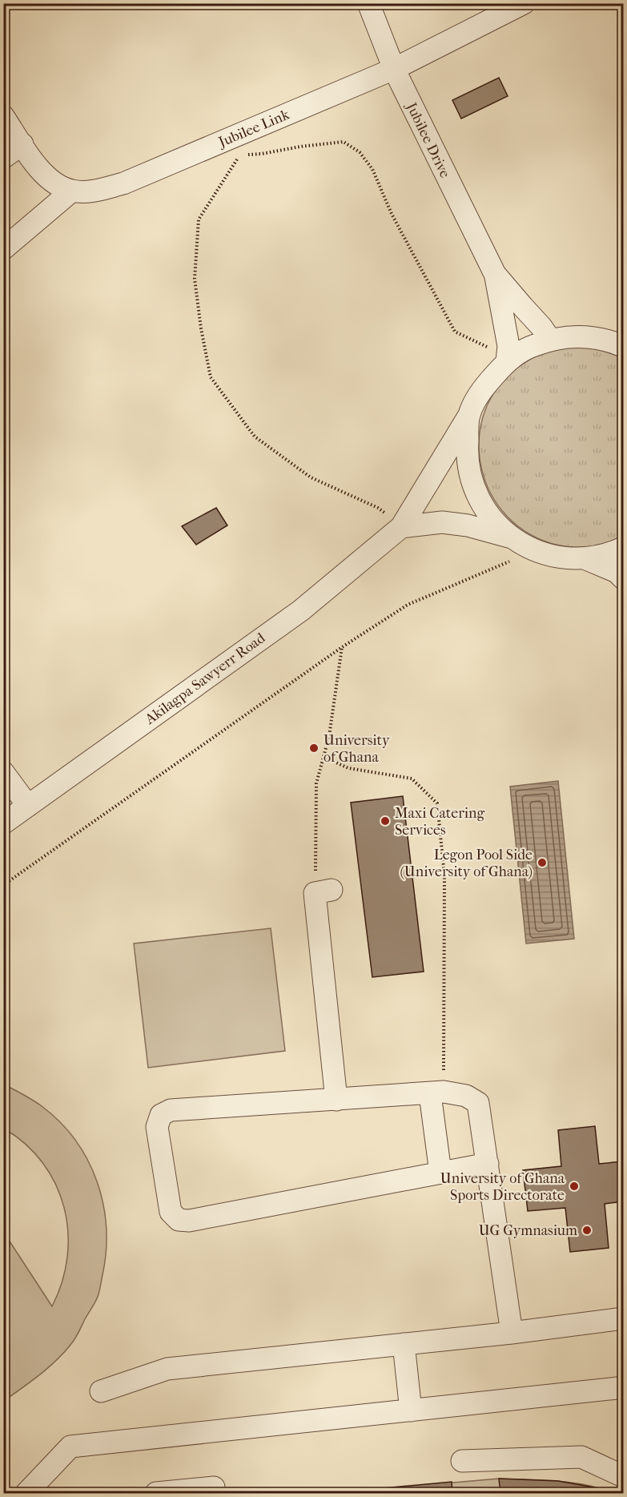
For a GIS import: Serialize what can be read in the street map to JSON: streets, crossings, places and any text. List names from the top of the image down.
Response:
{
  "streets": {
    "street": ["Jubilee Link", "Jubilee Drive", "Akilagpa Sawyerr Road"]
  },
  "crossings": [
    ["Jubilee Link", "Jubilee Drive"],
    ["Jubilee Drive", "Akilagpa Sawyerr Road"]
  ],
  "places": [
    "University of Ghana",
    "Maxi Catering Services",
    "Legon Pool Side (University of Ghana)",
    "University of Ghana Sports Directorate",
    "UG Gymnasium"
  ]
}
